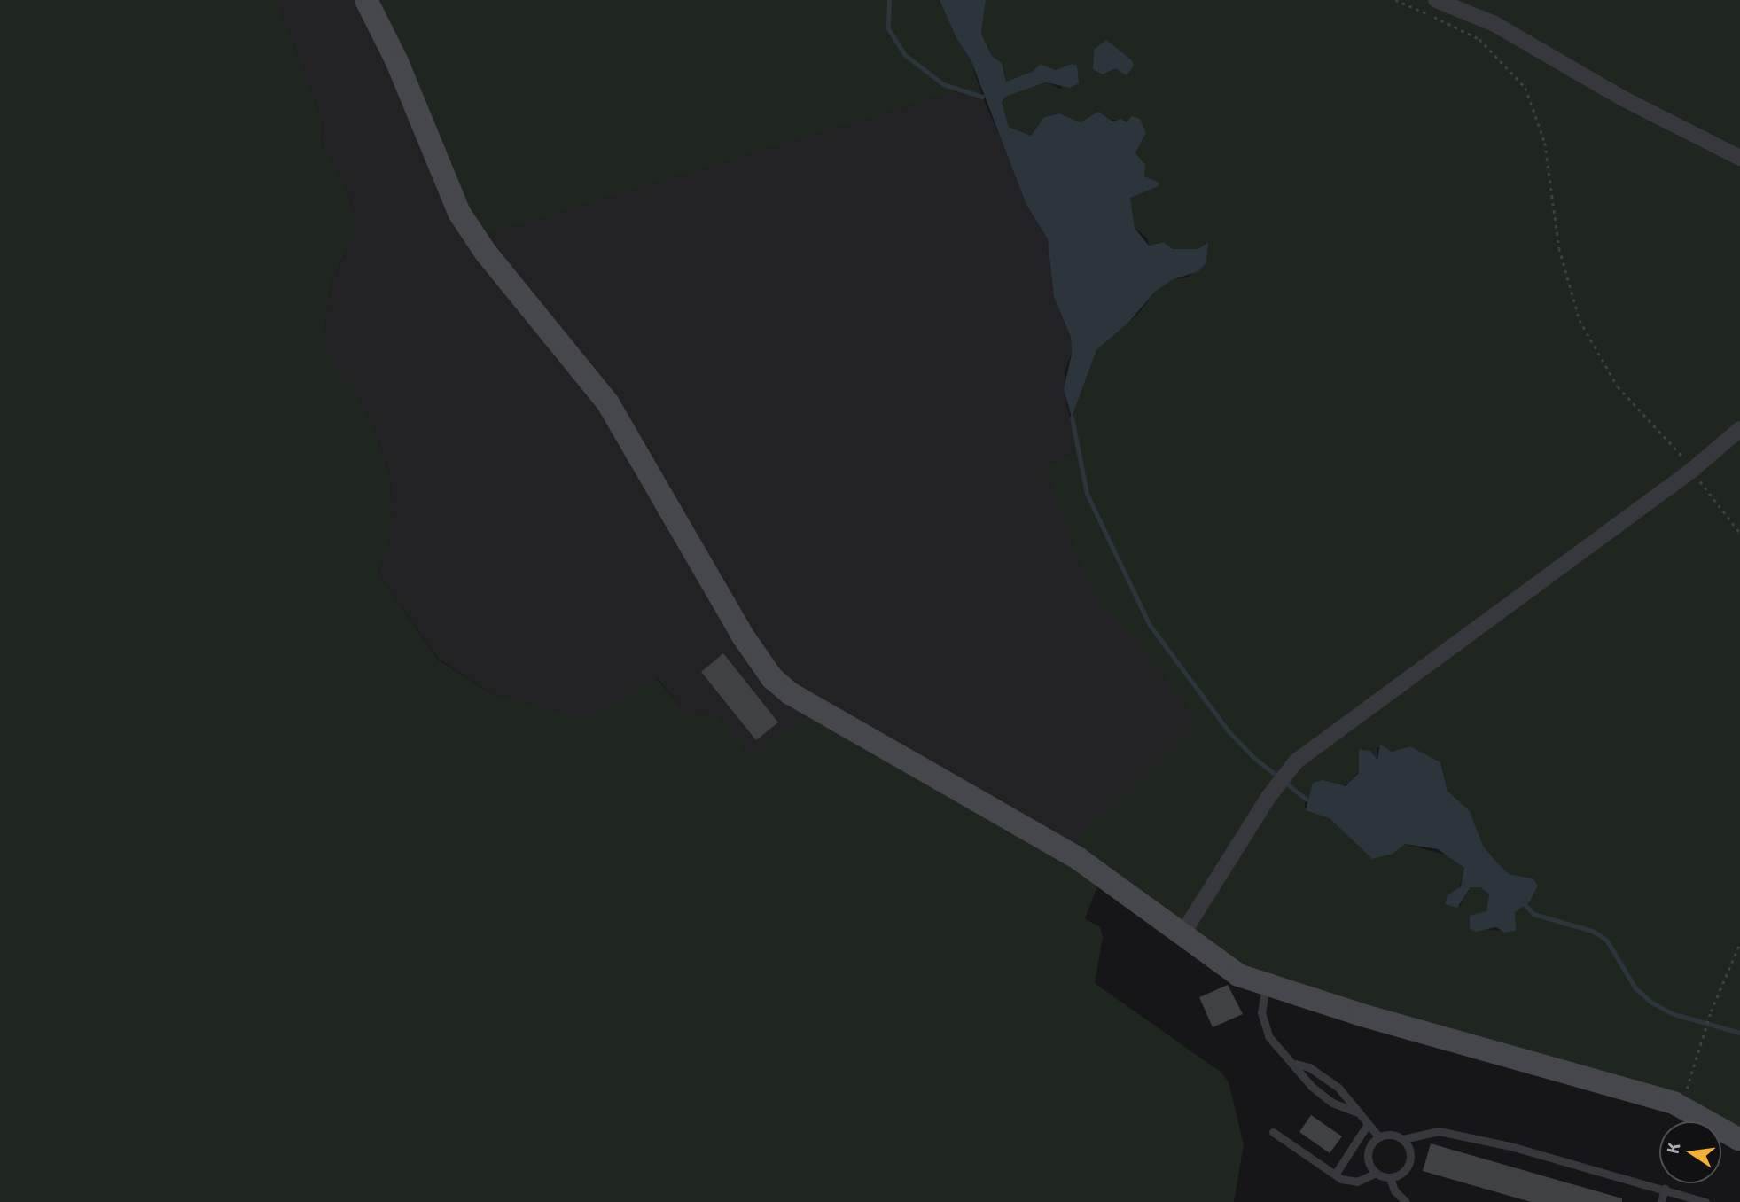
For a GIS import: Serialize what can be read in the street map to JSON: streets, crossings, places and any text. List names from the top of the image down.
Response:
{
  "north": "left"
}
